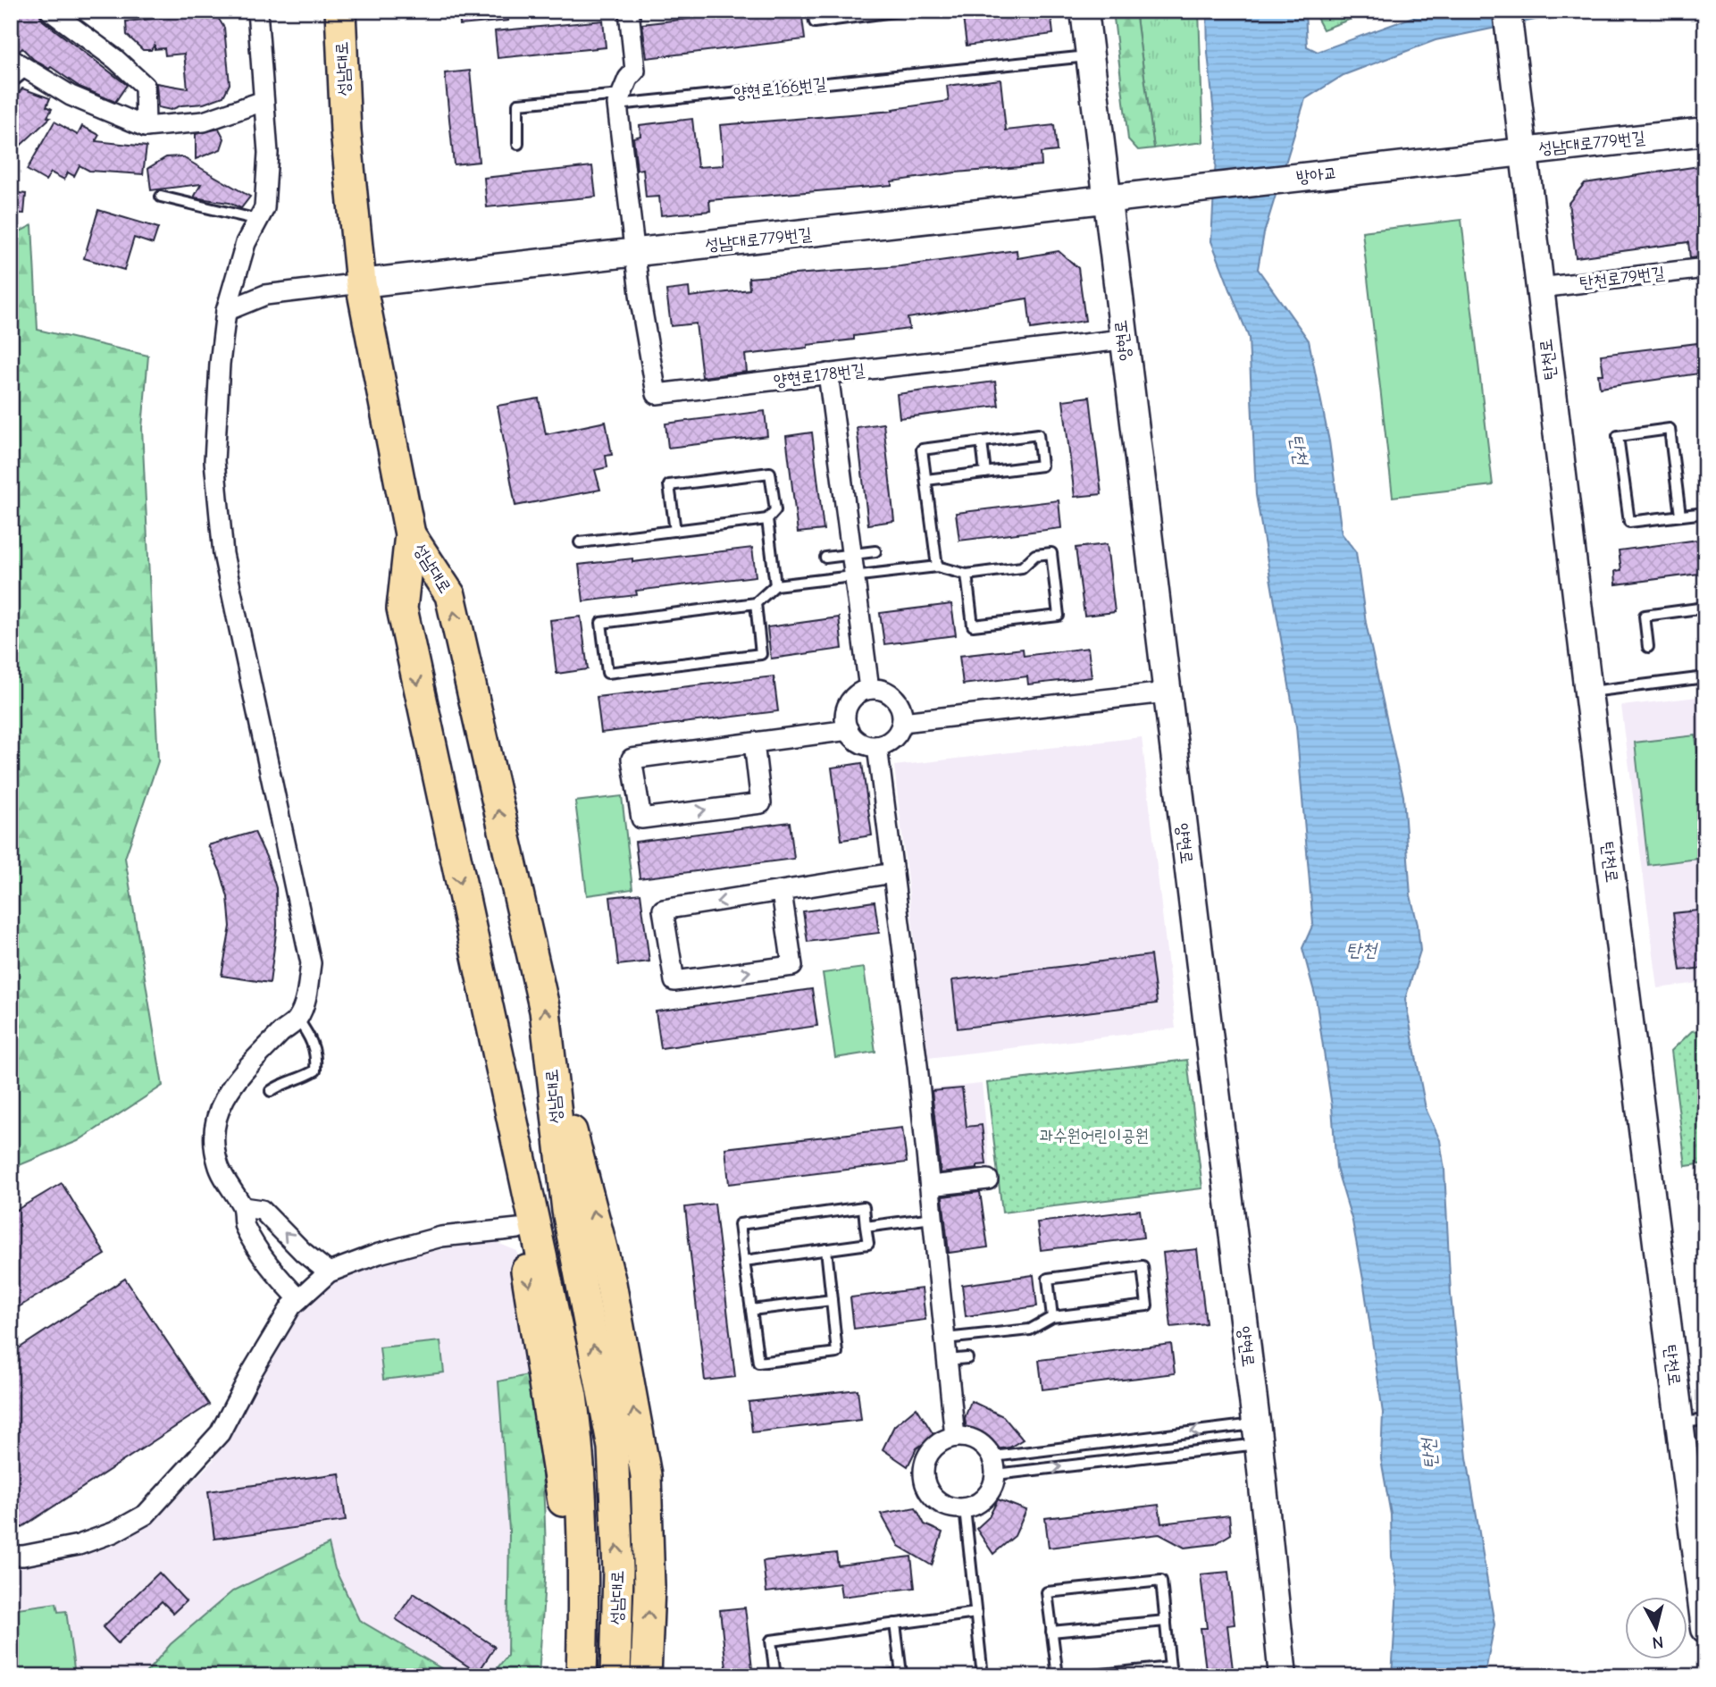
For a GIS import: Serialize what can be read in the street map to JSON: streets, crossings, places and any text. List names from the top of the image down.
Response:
{
  "streets": {
    "main road": [
      "성남대로",
      "성남대로779번길",
      "방아교",
      "양현로",
      "탄천로"
    ],
    "street": ["탄천로79번길", "양현로178번길"],
    "lane": ["양현로166번길"]
  },
  "crossings": [
    ["성남대로", "성남대로779번길"],
    ["양현로166번길", "양현로"],
    ["성남대로779번길", "방아교"],
    ["성남대로779번길", "양현로"],
    ["성남대로779번길", "탄천로"],
    ["성남대로779번길", "양현로178번길"],
    ["탄천로79번길", "탄천로"],
    ["양현로", "양현로178번길"]
  ],
  "water": ["탄천"],
  "parks": ["과수원어린이공원"],
  "north": "bottom"
}
